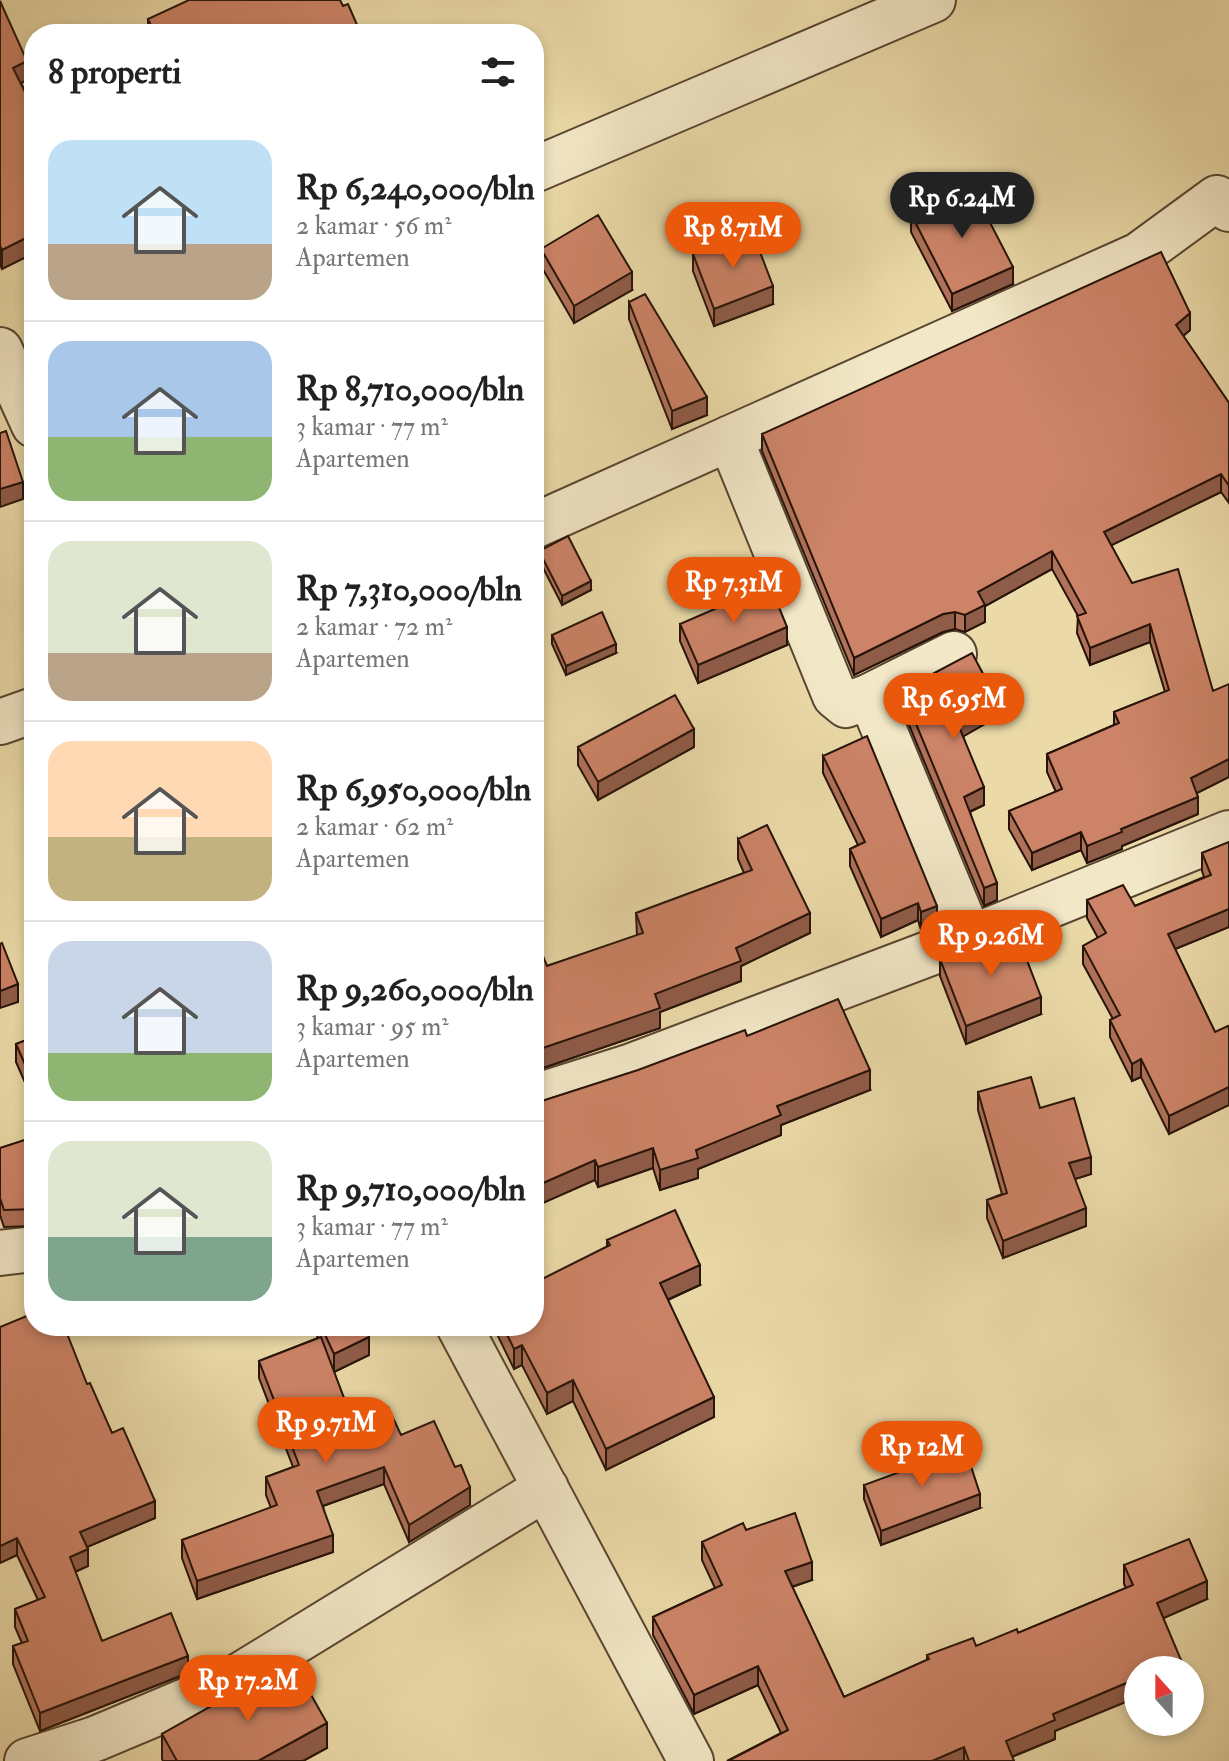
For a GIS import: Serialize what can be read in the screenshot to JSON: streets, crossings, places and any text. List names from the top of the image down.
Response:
{
  "north": "top",
  "page": {
    "heading": "8 properti",
    "list": [
      {
        "name": "Rp 6,240,000/bln",
        "note": "2 kamar · 56 m² · Apartemen"
      },
      {
        "name": "Rp 8,710,000/bln",
        "note": "3 kamar · 77 m² · Apartemen"
      },
      {
        "name": "Rp 7,310,000/bln",
        "note": "2 kamar · 72 m² · Apartemen"
      },
      {
        "name": "Rp 6,950,000/bln",
        "note": "2 kamar · 62 m² · Apartemen"
      },
      {
        "name": "Rp 9,260,000/bln",
        "note": "3 kamar · 95 m² · Apartemen"
      },
      {
        "name": "Rp 9,710,000/bln",
        "note": "3 kamar · 77 m² · Apartemen"
      }
    ],
    "price": [
      "Rp 6.24M",
      "Rp 8.71M",
      "Rp 7.31M",
      "Rp 6.95M",
      "Rp 9.26M",
      "Rp 9.71M",
      "Rp 12M",
      "Rp 17.2M"
    ]
  }
}
